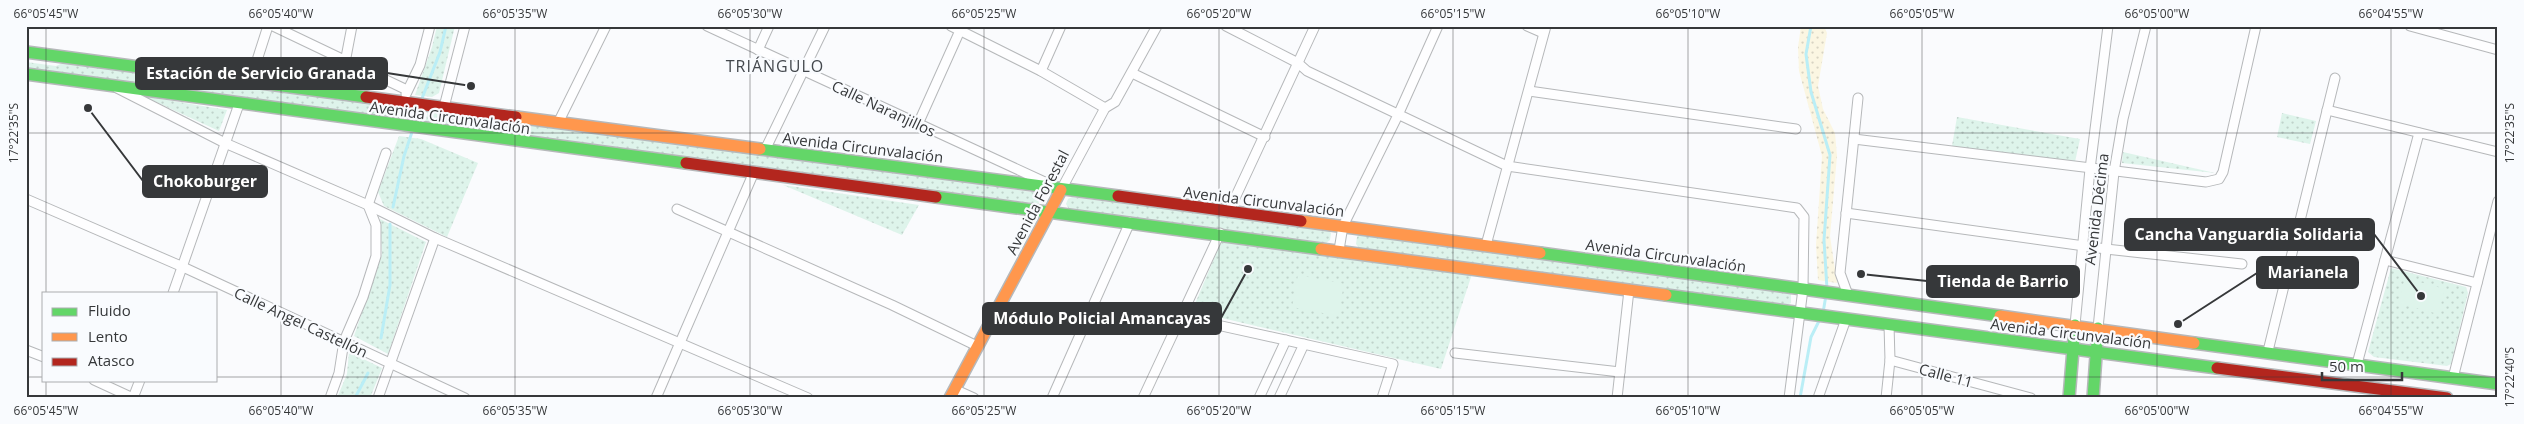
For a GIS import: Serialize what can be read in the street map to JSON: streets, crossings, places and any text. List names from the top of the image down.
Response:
{
  "streets": {
    "main road": ["Avenida Circunvalación", "Avenida Forestal", "Avenida Décima"],
    "street": ["Calle Naranjillos", "Calle Angel Castellón", "Calle 11"]
  },
  "crossings": [
    ["Calle Naranjillos", "Avenida Circunvalación"],
    ["Calle Naranjillos", "Avenida Forestal"],
    ["Avenida Circunvalación", "Avenida Forestal"],
    ["Avenida Circunvalación", "Avenida Décima"]
  ],
  "districts": ["TRIÁNGULO"],
  "places": [
    "Estación de Servicio Granada",
    "Chokoburger",
    "Módulo Policial Amancayas",
    "Tienda de Barrio",
    "Cancha Vanguardia Solidaria",
    "Marianela"
  ],
  "legend": ["Fluido", "Lento", "Atasco"],
  "scale_bar": "50 m",
  "coordinates": [
    "66°05'45\"W",
    "66°05'40\"W",
    "66°05'35\"W",
    "66°05'30\"W",
    "66°05'25\"W",
    "66°05'20\"W",
    "66°05'15\"W",
    "66°05'10\"W",
    "66°05'05\"W",
    "66°05'00\"W",
    "66°04'55\"W",
    "17°22'35\"S",
    "17°22'40\"S"
  ]
}
